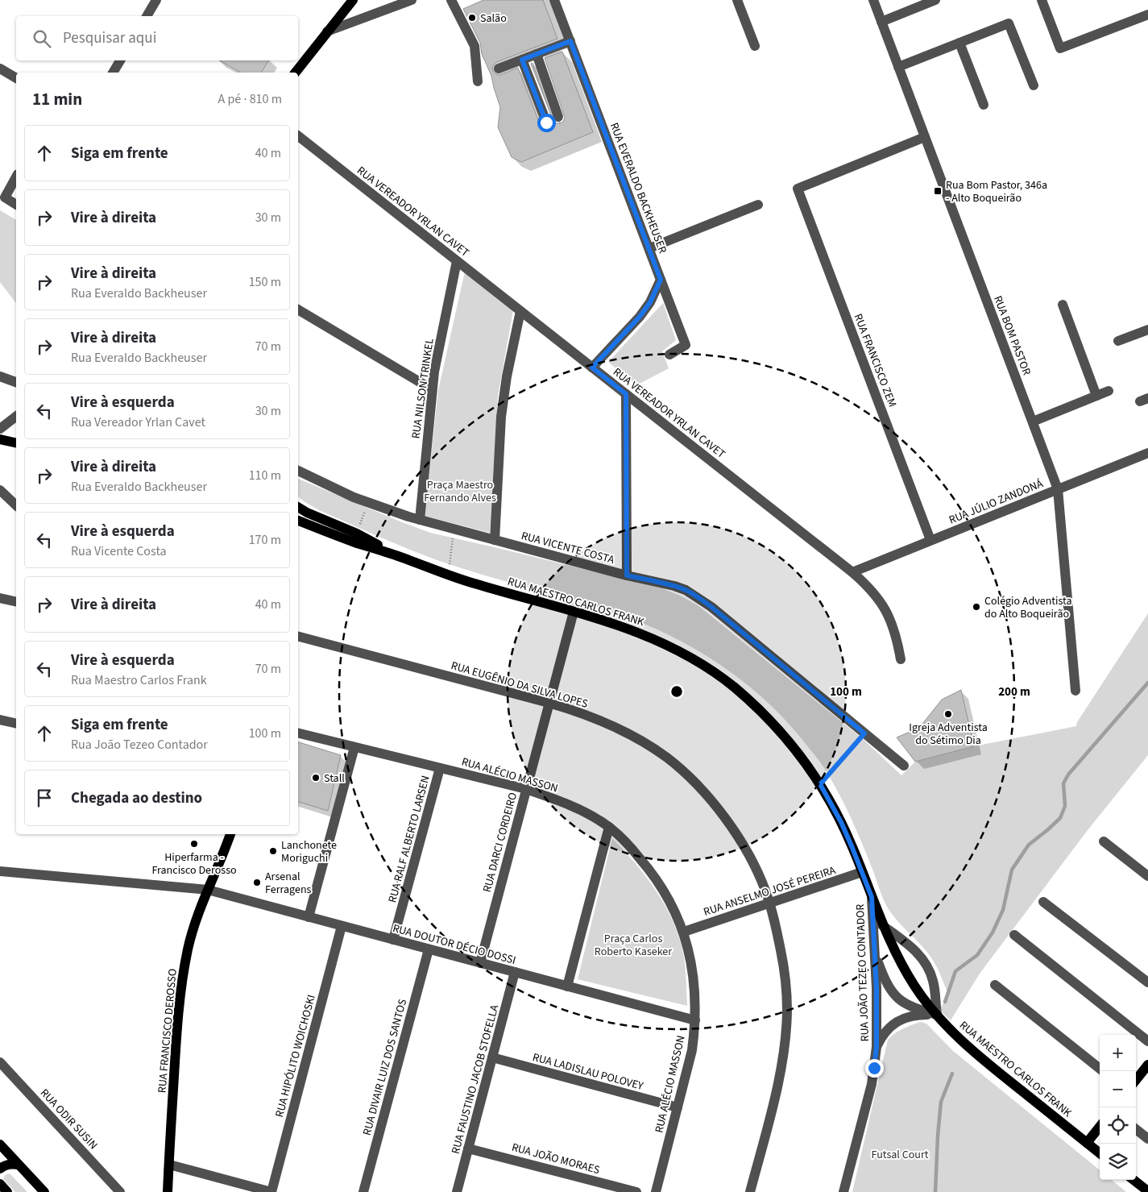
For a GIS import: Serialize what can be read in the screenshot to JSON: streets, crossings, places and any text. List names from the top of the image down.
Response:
{
  "streets": {
    "main road": ["RUA MAESTRO CARLOS FRANK", "RUA FRANCISCO DEROSSO"],
    "street": [
      "RUA EVERALDO BACKHEUSER",
      "RUA VEREADOR YRLAN CAVET",
      "RUA BOM PASTOR",
      "RUA FRANCISCO ZEM",
      "RUA NILSON TRINKEL",
      "RUA JÚLIO ZANDONÁ",
      "RUA VICENTE COSTA",
      "RUA EUGÊNIO DA SILVA LOPES",
      "RUA ALÉCIO MASSON",
      "RUA RALF ALBERTO LARSEN",
      "RUA DARCI CORDEIRO",
      "RUA ANSELMO JOSÉ PEREIRA",
      "RUA DOUTOR DÉCIO DOSSI",
      "RUA JOÃO TEZEO CONTADOR",
      "RUA HIPÓLITO WOICHOSKI",
      "RUA DIVAIR LUIZ DOS SANTOS",
      "RUA LADISLAU POLOVEY",
      "RUA FAUSTINO JACOB STOFELLA",
      "RUA ODIR SUSIN",
      "RUA JOÃO MORAES"
    ]
  },
  "crossings": [
    ["RUA VEREADOR YRLAN CAVET", "RUA NILSON TRINKEL"],
    ["RUA VEREADOR YRLAN CAVET", "RUA JÚLIO ZANDONÁ"],
    ["RUA BOM PASTOR", "RUA FRANCISCO ZEM"],
    ["RUA BOM PASTOR", "RUA JÚLIO ZANDONÁ"],
    ["RUA FRANCISCO ZEM", "RUA JÚLIO ZANDONÁ"],
    ["RUA NILSON TRINKEL", "RUA VICENTE COSTA"],
    ["RUA MAESTRO CARLOS FRANK", "RUA DARCI CORDEIRO"],
    ["RUA MAESTRO CARLOS FRANK", "RUA ANSELMO JOSÉ PEREIRA"],
    ["RUA MAESTRO CARLOS FRANK", "RUA JOÃO TEZEO CONTADOR"],
    ["RUA EUGÊNIO DA SILVA LOPES", "RUA DARCI CORDEIRO"],
    ["RUA EUGÊNIO DA SILVA LOPES", "RUA ANSELMO JOSÉ PEREIRA"],
    ["RUA ALÉCIO MASSON", "RUA RALF ALBERTO LARSEN"],
    ["RUA ALÉCIO MASSON", "RUA DARCI CORDEIRO"],
    ["RUA ALÉCIO MASSON", "RUA ANSELMO JOSÉ PEREIRA"],
    ["RUA ALÉCIO MASSON", "RUA DOUTOR DÉCIO DOSSI"],
    ["RUA ALÉCIO MASSON", "RUA LADISLAU POLOVEY"],
    ["RUA RALF ALBERTO LARSEN", "RUA DOUTOR DÉCIO DOSSI"],
    ["RUA DARCI CORDEIRO", "RUA DOUTOR DÉCIO DOSSI"],
    ["RUA DOUTOR DÉCIO DOSSI", "RUA FRANCISCO DEROSSO"],
    ["RUA DOUTOR DÉCIO DOSSI", "RUA HIPÓLITO WOICHOSKI"],
    ["RUA DOUTOR DÉCIO DOSSI", "RUA DIVAIR LUIZ DOS SANTOS"],
    ["RUA DOUTOR DÉCIO DOSSI", "RUA FAUSTINO JACOB STOFELLA"],
    ["RUA LADISLAU POLOVEY", "RUA FAUSTINO JACOB STOFELLA"],
    ["RUA FAUSTINO JACOB STOFELLA", "RUA JOÃO MORAES"]
  ],
  "parks": ["Praça Maestro Fernando Alves", "Praça Carlos Roberto Kaseker", "Futsal Court"],
  "places": {
    "other": [
      "Salão",
      "Colégio Adventista do Alto Boqueirão",
      "Igreja Adventista do Sétimo Dia",
      "Stall",
      "Hiperfarma - Francisco Derosso",
      "Lanchonete Moriguchi",
      "Arsenal Ferragens"
    ],
    "transit": ["Rua Bom Pastor, 346a - Alto Boqueirão"]
  },
  "page": {
    "search": "Pesquisar aqui",
    "heading": ["11 min", "A pé · 810 m"],
    "list": [
      ["Siga em frente", "40 m"],
      ["Vire à direita", "30 m"],
      ["Vire à direita", "Rua Everaldo Backheuser", "150 m"],
      ["Vire à direita", "Rua Everaldo Backheuser", "70 m"],
      ["Vire à esquerda", "Rua Vereador Yrlan Cavet", "30 m"],
      ["Vire à direita", "Rua Everaldo Backheuser", "110 m"],
      ["Vire à esquerda", "Rua Vicente Costa", "170 m"],
      ["Vire à direita", "40 m"],
      ["Vire à esquerda", "Rua Maestro Carlos Frank", "70 m"],
      ["Siga em frente", "Rua João Tezeo Contador", "100 m"],
      "Chegada ao destino"
    ],
    "map_buttons": ["+", "−"]
  },
  "rings": ["100 m", "200 m"]
}
